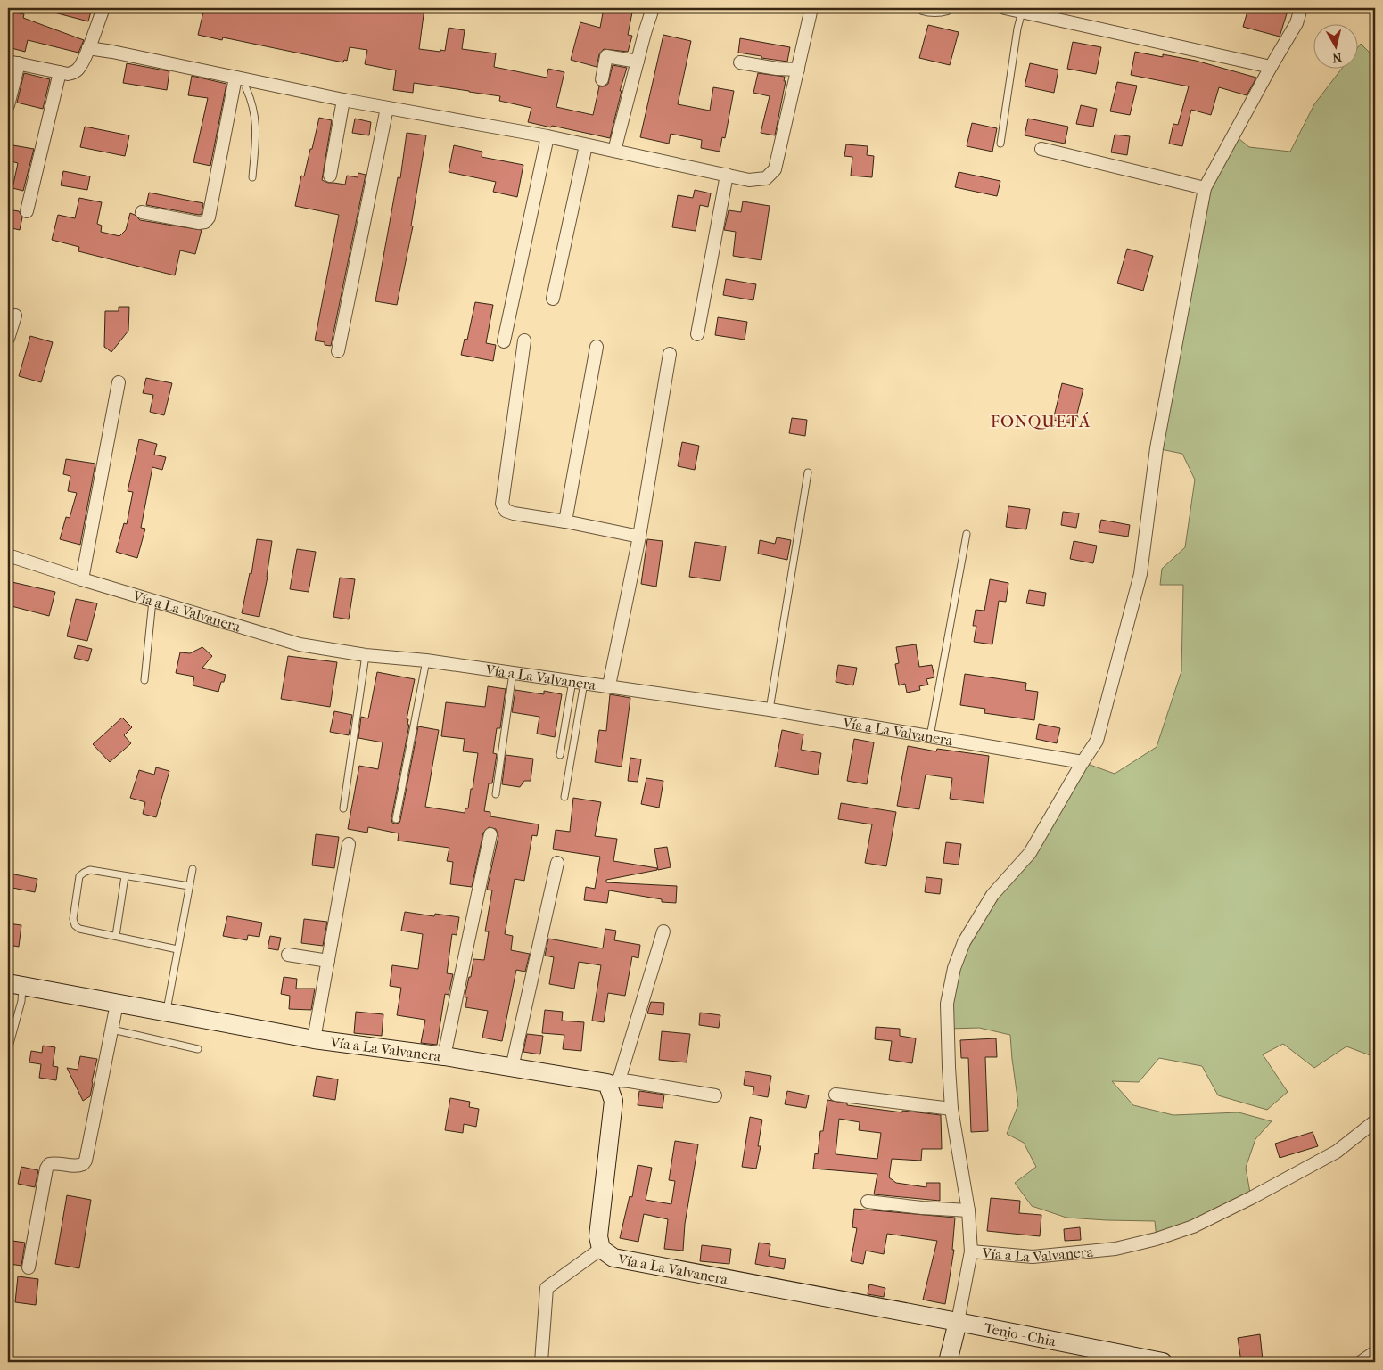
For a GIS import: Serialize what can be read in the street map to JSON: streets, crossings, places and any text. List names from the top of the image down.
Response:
{
  "streets": {
    "street": ["Vía a La Valvanera", "Tenjo - Chia"]
  },
  "crossings": [
    ["Vía a La Valvanera", "Tenjo - Chia"]
  ],
  "districts": ["FONQUETÁ"],
  "north": "bottom"
}
